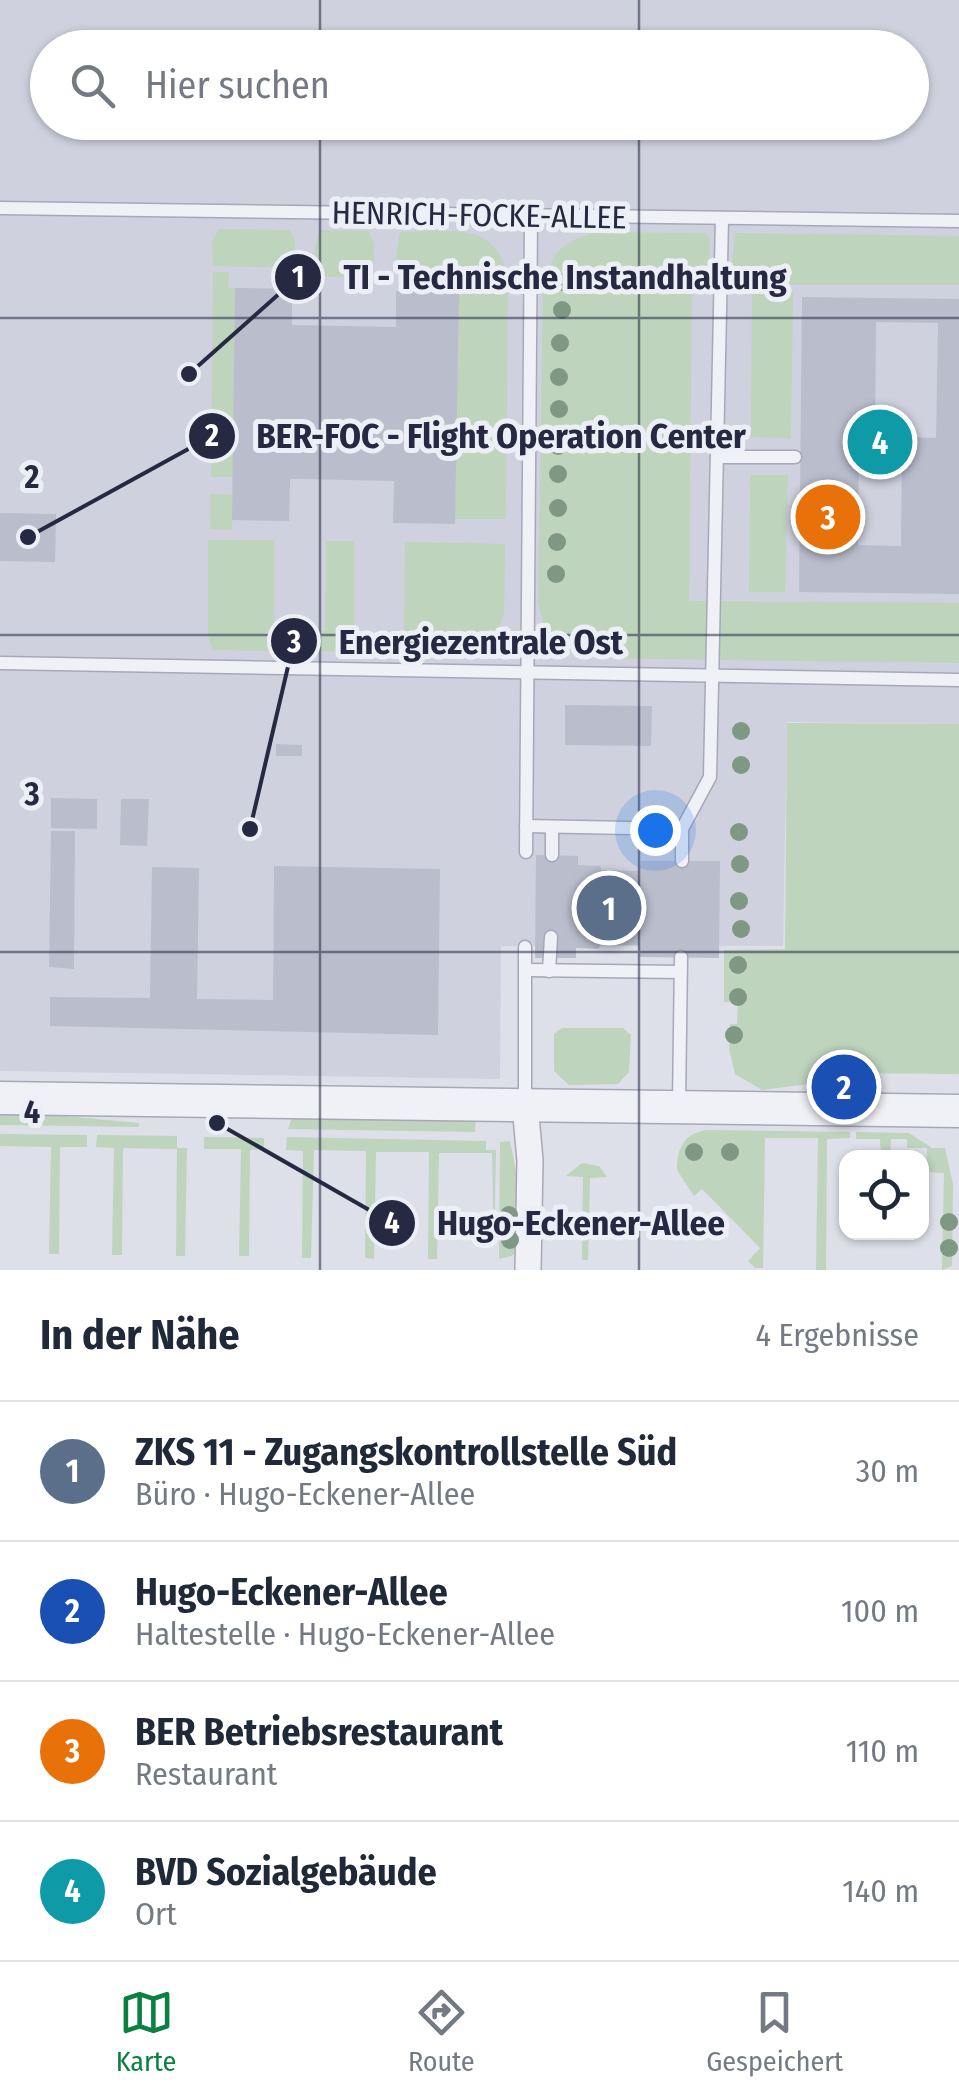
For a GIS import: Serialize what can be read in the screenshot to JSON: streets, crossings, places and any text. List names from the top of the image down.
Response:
{
  "streets": {
    "lane": ["HENRICH-FOCKE-ALLEE"]
  },
  "places": [
    "TI - Technische Instandhaltung",
    "BER-FOC - Flight Operation Center",
    "Energiezentrale Ost",
    "Hugo-Eckener-Allee"
  ],
  "page": {
    "search": "Hier suchen",
    "pins": [
      "4",
      "3",
      "1",
      "2"
    ],
    "heading": ["In der Nähe", "4 Ergebnisse"],
    "list": [
      {
        "mark": "1",
        "name": "ZKS 11 - Zugangskontrollstelle Süd",
        "note": "Büro · Hugo-Eckener-Allee",
        "value": "30 m"
      },
      {
        "mark": "2",
        "name": "Hugo-Eckener-Allee",
        "note": "Haltestelle · Hugo-Eckener-Allee",
        "value": "100 m"
      },
      {
        "mark": "3",
        "name": "BER Betriebsrestaurant",
        "note": "Restaurant",
        "value": "110 m"
      },
      {
        "mark": "4",
        "name": "BVD Sozialgebäude",
        "note": "Ort",
        "value": "140 m"
      }
    ],
    "nav": ["Karte", "Route", "Gespeichert"]
  },
  "grid": {
    "rows": ["2", "3", "4"]
  }
}
